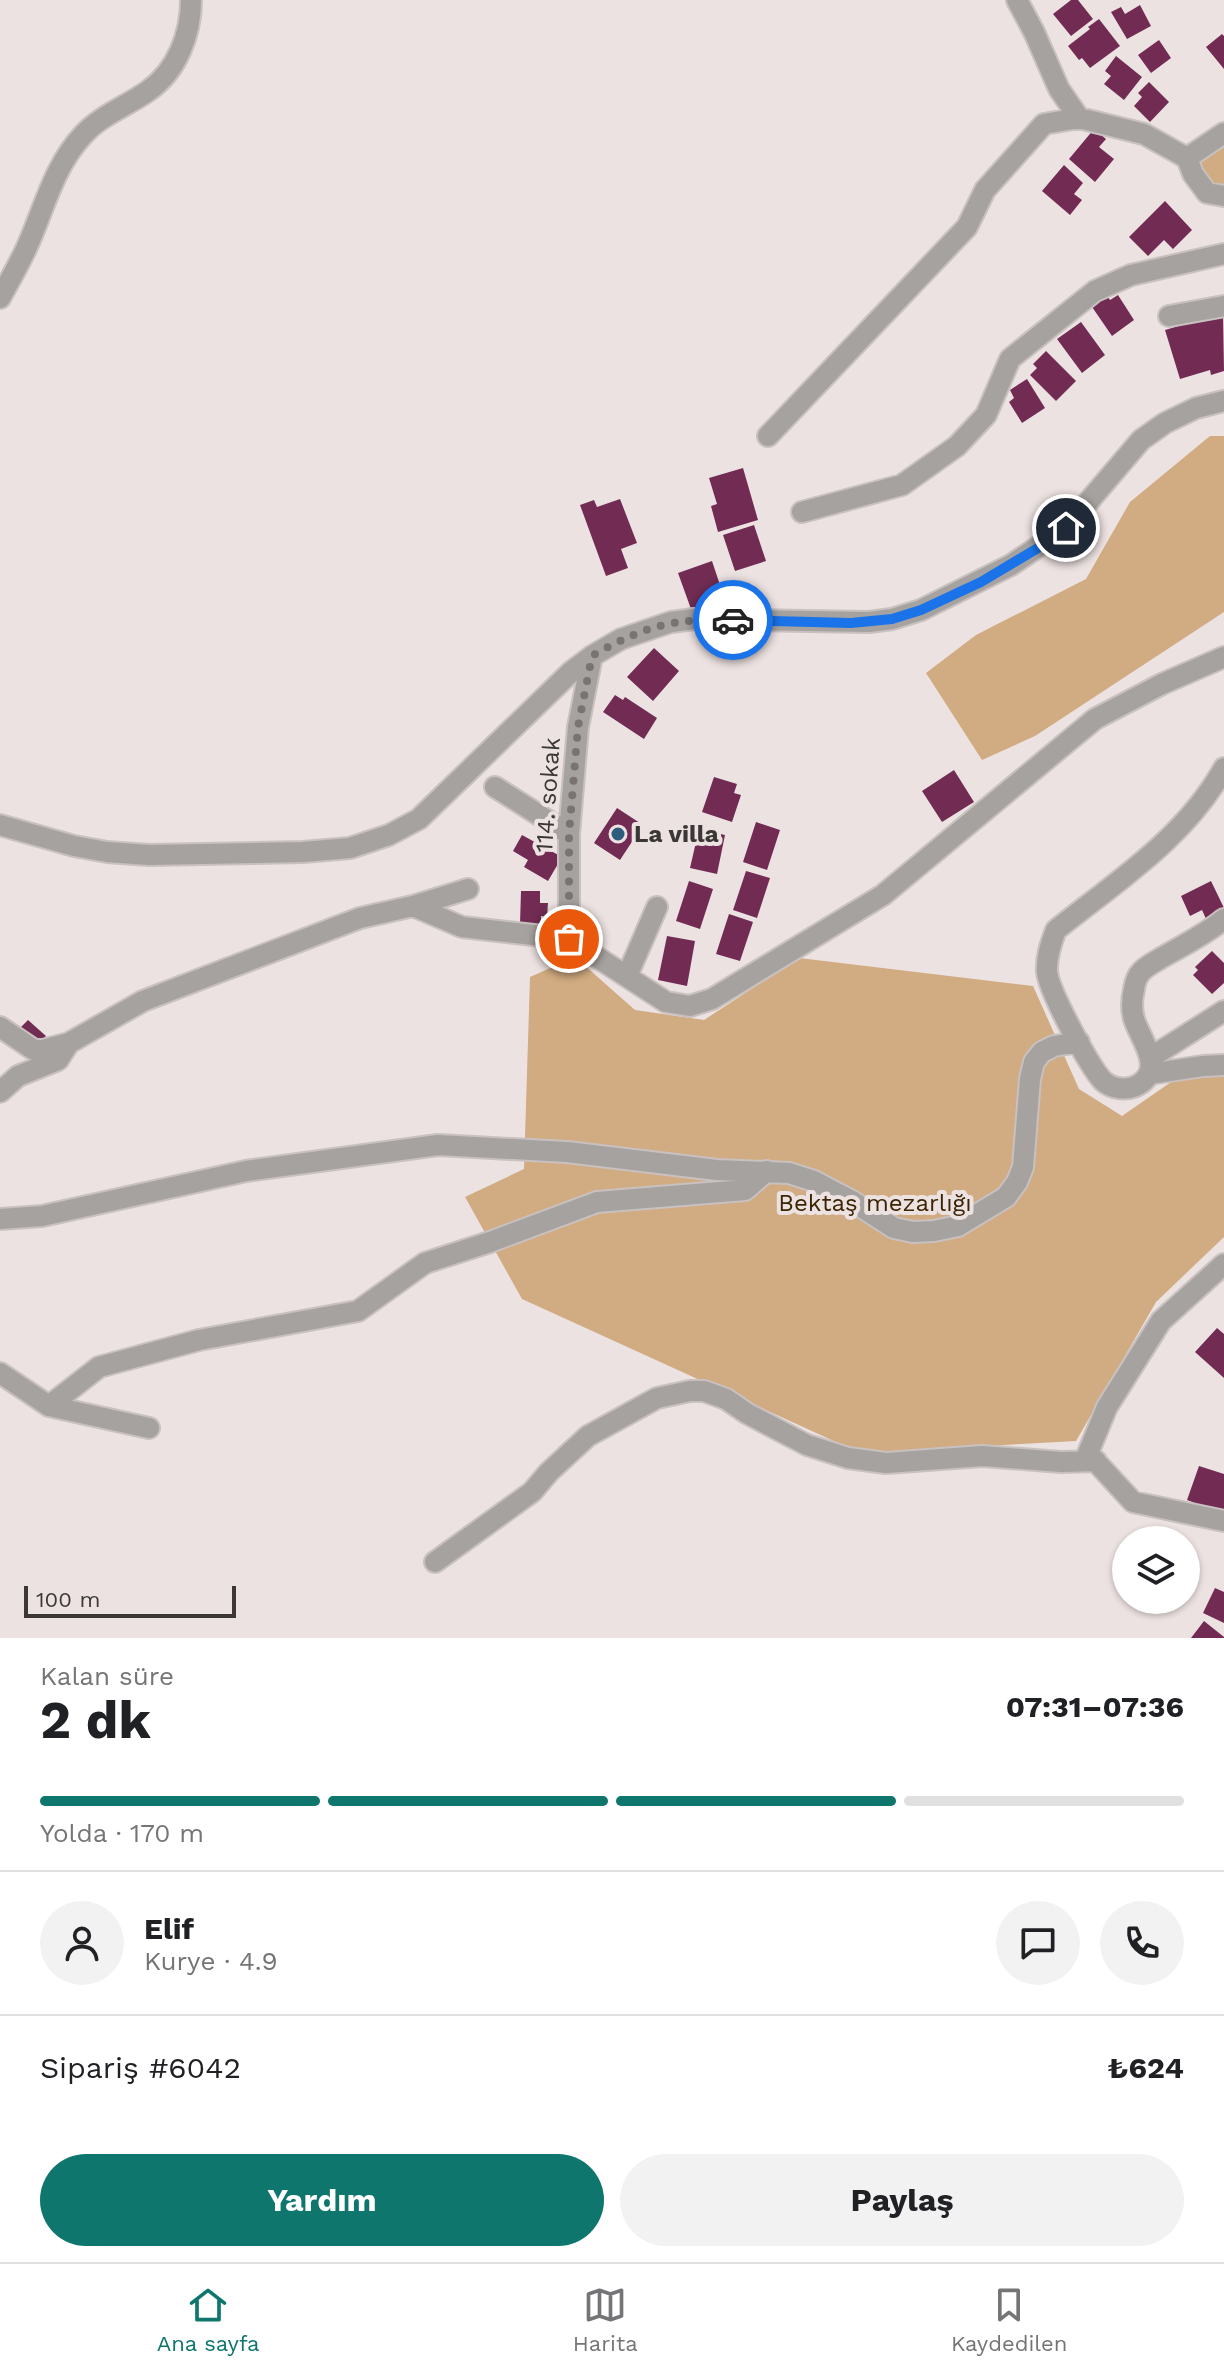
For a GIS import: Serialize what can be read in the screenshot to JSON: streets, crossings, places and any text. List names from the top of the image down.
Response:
{
  "streets": {
    "street": ["114. sokak"]
  },
  "parks": ["Bektaş mezarlığı"],
  "places": ["La villa"],
  "scale_bar": "100 m",
  "page": {
    "scale": "100 m",
    "heading": ["2 dk", "Kalan süre", "07:31–07:36"],
    "panel": [
      "Elif",
      "Kurye · 4.9",
      "Sipariş #6042",
      "₺624"
    ],
    "bar": "Yolda · 170 m",
    "buttons": ["Yardım", "Paylaş"],
    "tabs": ["Ana sayfa", "Harita", "Kaydedilen"]
  }
}
